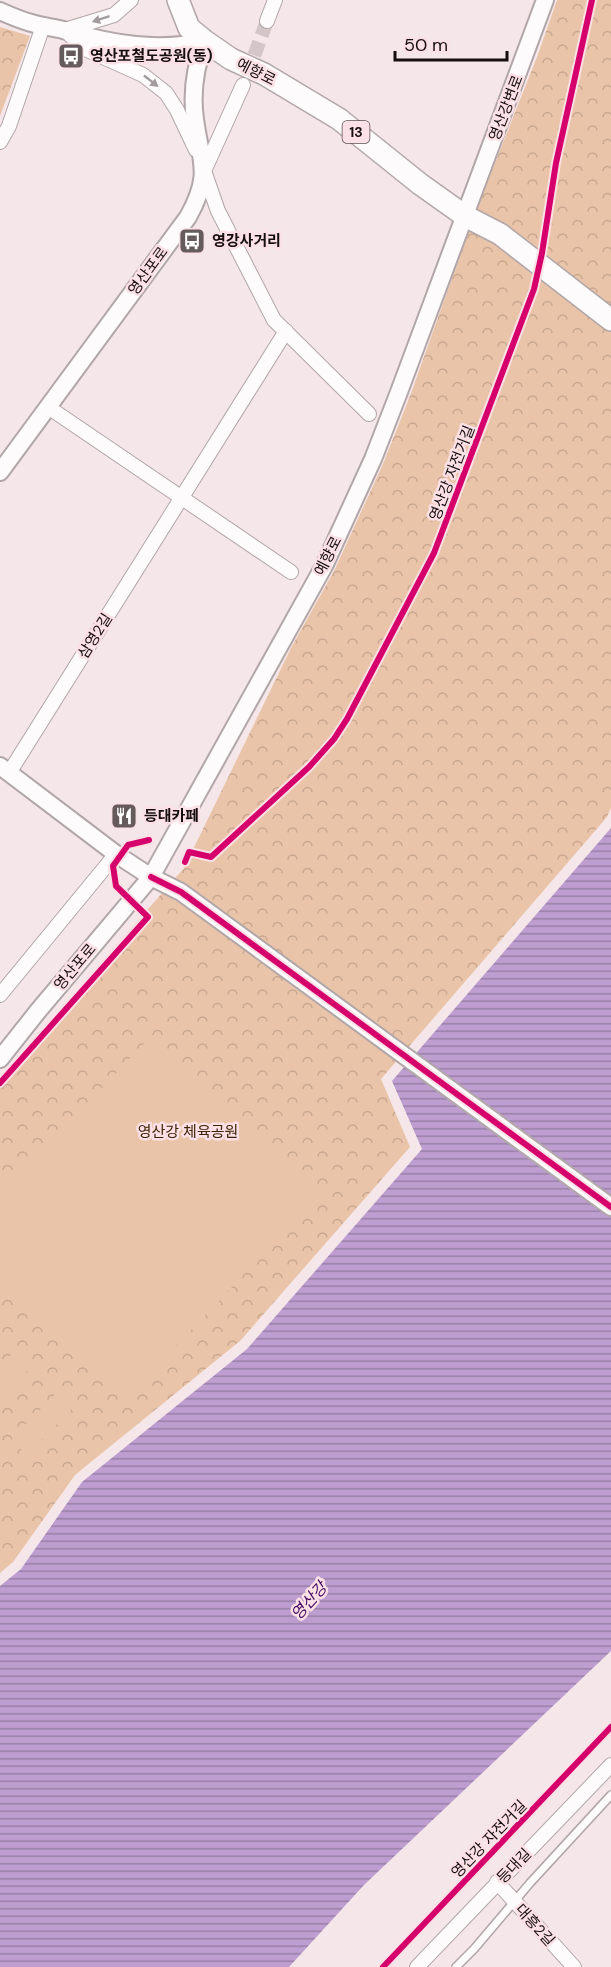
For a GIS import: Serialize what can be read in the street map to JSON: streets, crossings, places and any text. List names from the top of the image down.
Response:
{
  "streets": {
    "main road": ["예향로", "13"],
    "street": [
      "영산강변로",
      "영산포로",
      "삼영2길",
      "등대길",
      "대흥2길"
    ],
    "cycle path": ["영산강 자전거길"]
  },
  "crossings": [
    ["예향로", "영산강변로"],
    ["예향로", "영산포로"],
    ["등대길", "대흥2길"]
  ],
  "water": ["영산강"],
  "parks": ["영산강 체육공원"],
  "places": {
    "bus stop": ["영산포철도공원(동)", "영강사거리"],
    "restaurant": ["등대카페"]
  },
  "scale_bar": "50 m"
}
